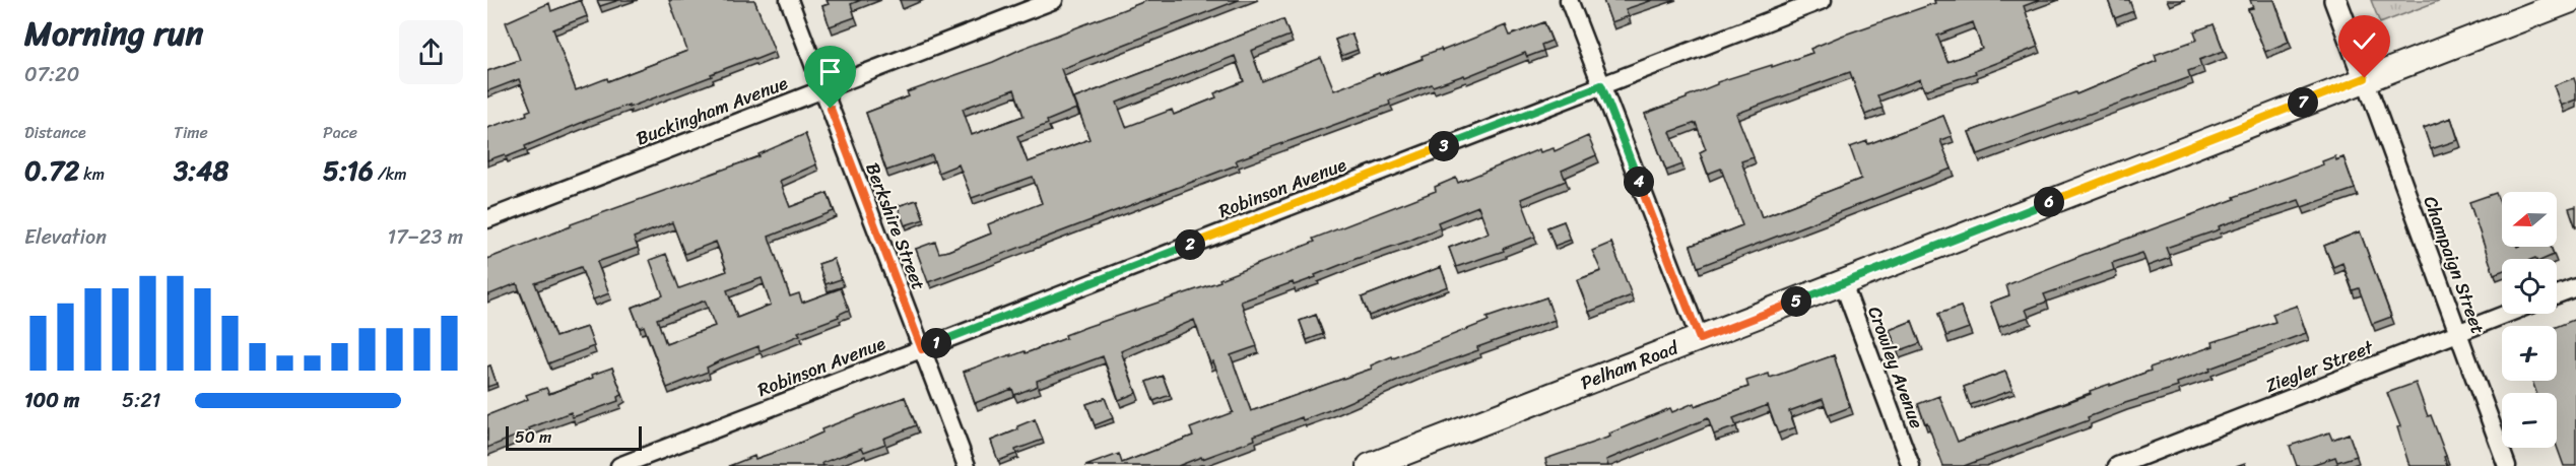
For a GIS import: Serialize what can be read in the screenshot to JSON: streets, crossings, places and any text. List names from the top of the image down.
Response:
{
  "streets": {
    "main road": ["Pelham Road"],
    "street": [
      "Buckingham Avenue",
      "Robinson Avenue",
      "Berkshire Street",
      "Champaign Street",
      "Ziegler Street",
      "Crowley Avenue"
    ]
  },
  "crossings": [
    ["Buckingham Avenue", "Berkshire Street"],
    ["Robinson Avenue", "Berkshire Street"],
    ["Champaign Street", "Pelham Road"],
    ["Champaign Street", "Ziegler Street"],
    ["Pelham Road", "Crowley Avenue"]
  ],
  "scale_bar": "50 m",
  "north": "left",
  "page": {
    "heading": ["Morning run", "07:20"],
    "pins": [
      "7",
      "3",
      "4",
      "6",
      "2",
      "5",
      "1"
    ],
    "stats": [
      ["Distance", "0.72 km"],
      ["Time", "3:48"],
      ["Pace", "5:16 /km"]
    ],
    "map_buttons": ["+", "−"],
    "chart": ["Elevation", "17–23 m"],
    "list": [
      {
        "name": "100 m",
        "note": "5:21"
      }
    ],
    "scale": "50 m"
  }
}
